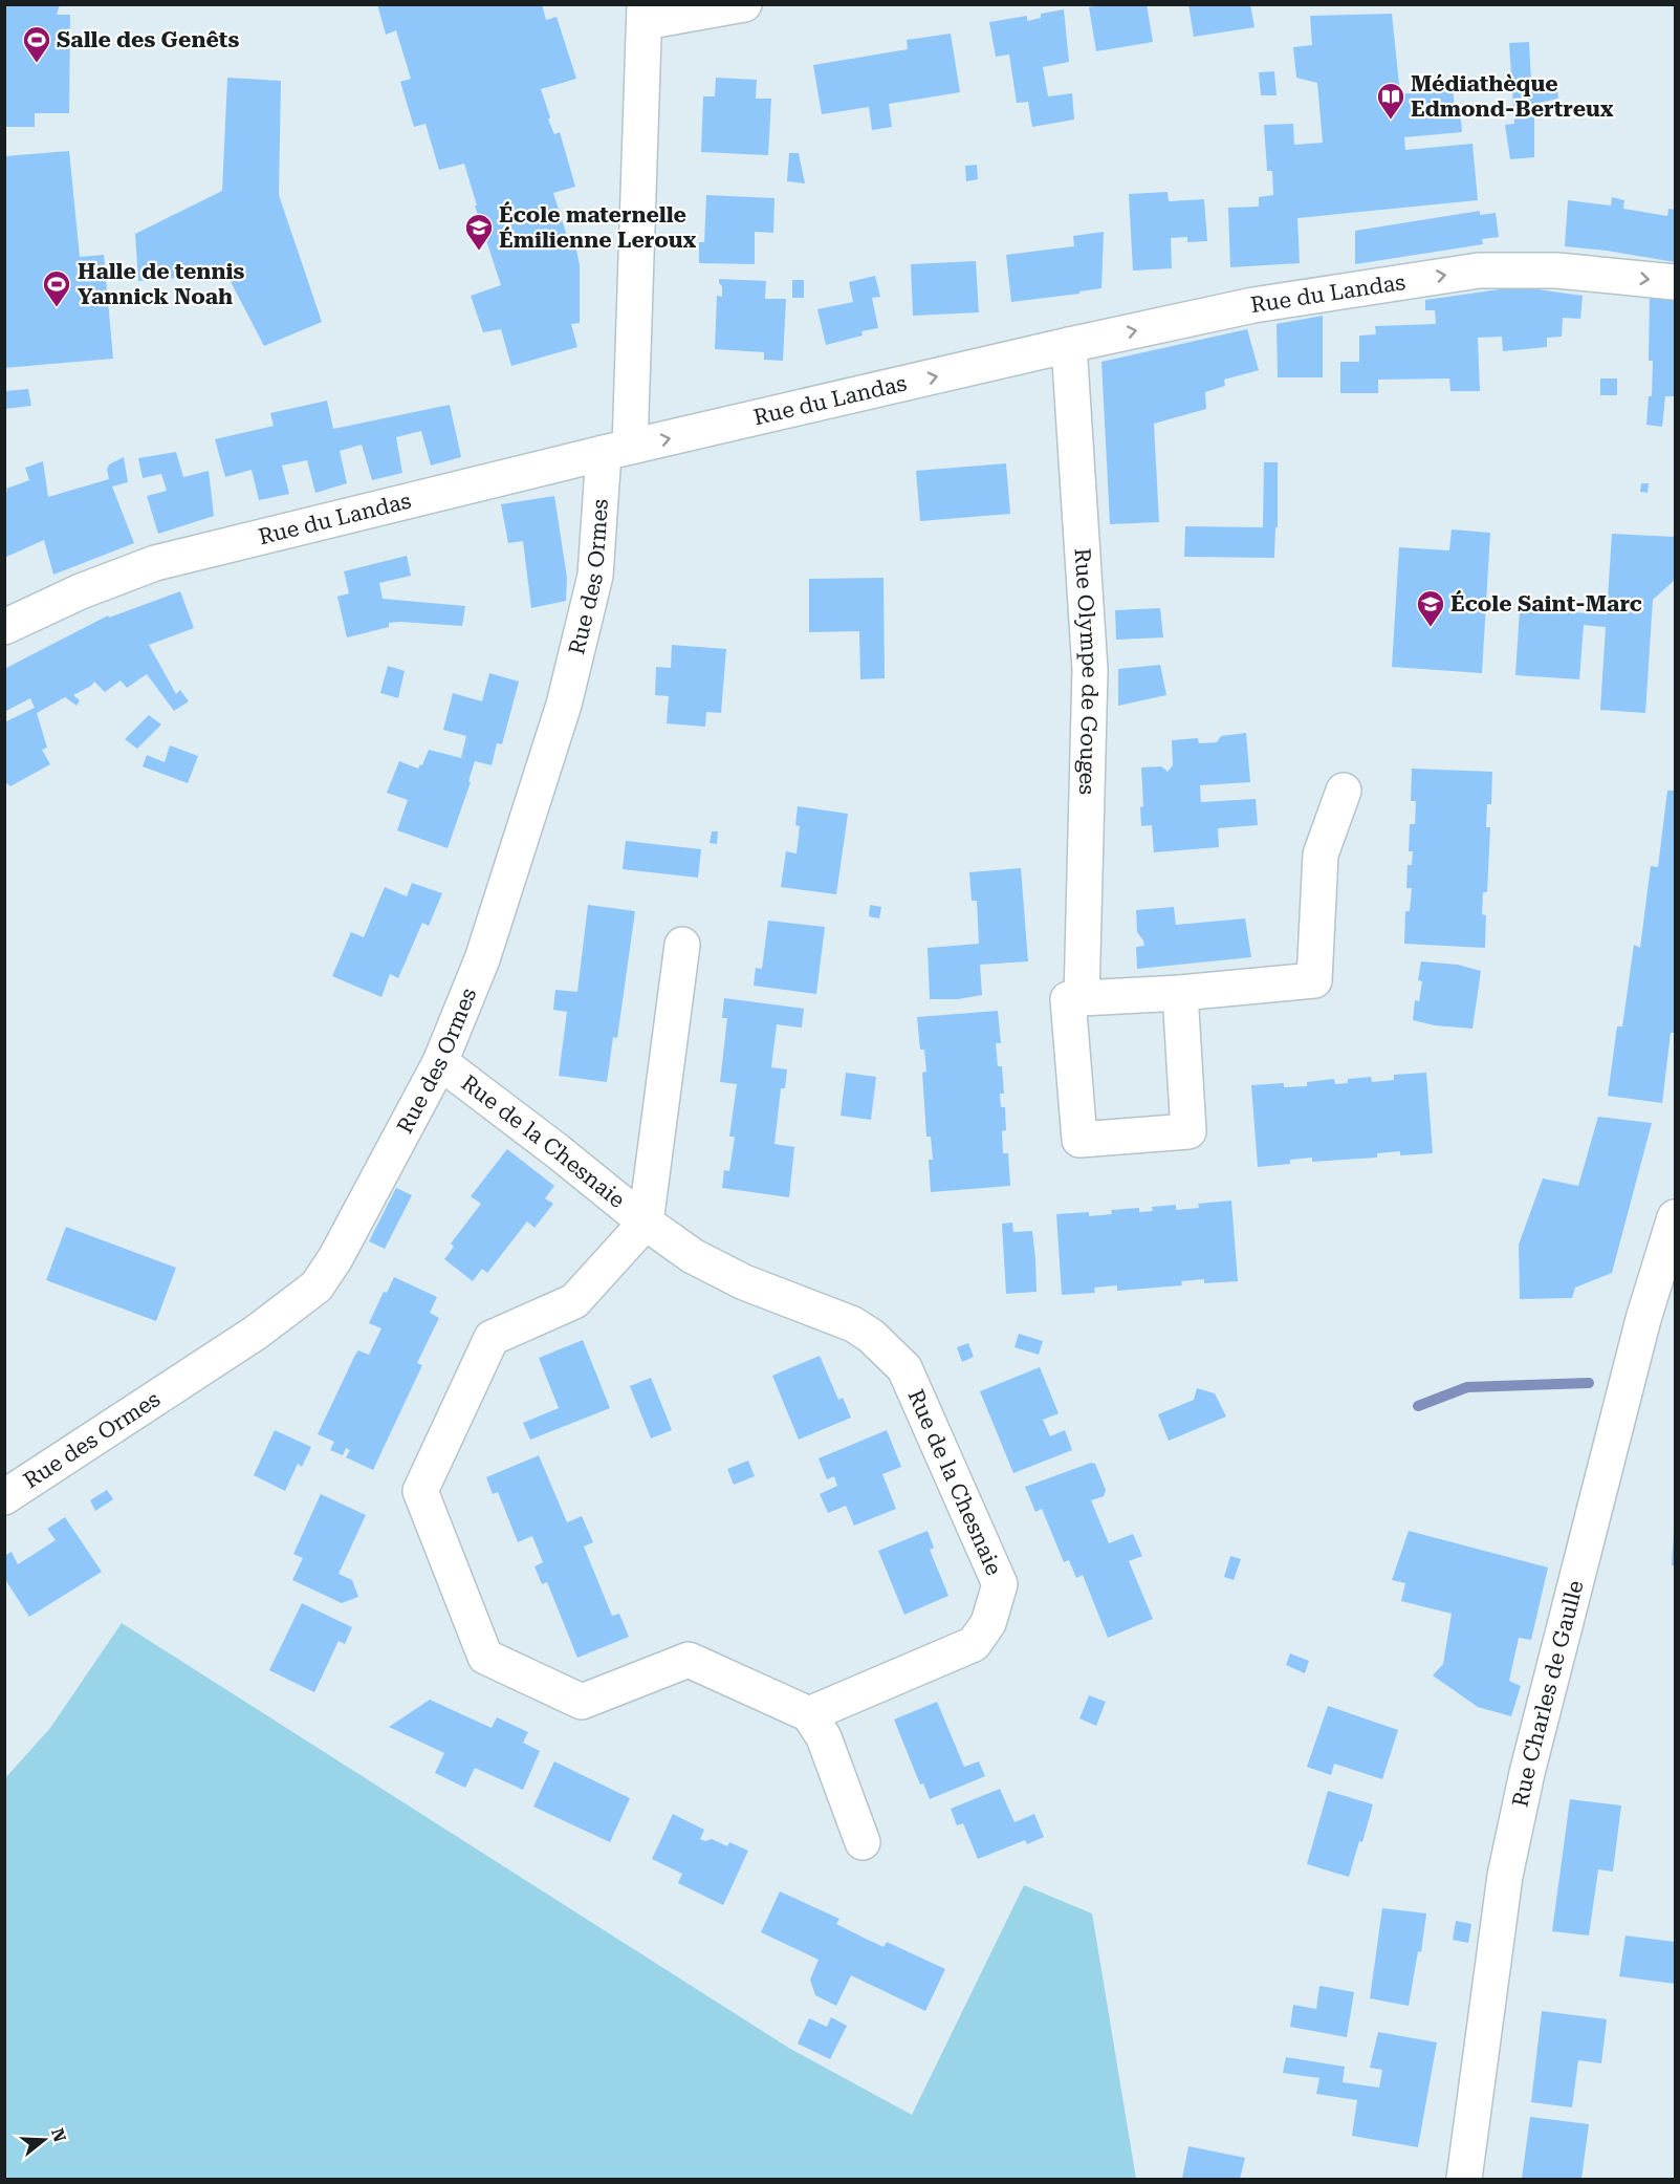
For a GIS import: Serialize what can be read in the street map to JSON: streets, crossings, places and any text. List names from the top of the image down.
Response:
{
  "streets": {
    "street": [
      "Rue du Landas",
      "Rue des Ormes",
      "Rue Olympe de Gouges",
      "Rue de la Chesnaie",
      "Rue Charles de Gaulle"
    ]
  },
  "crossings": [
    ["Rue du Landas", "Rue des Ormes"],
    ["Rue du Landas", "Rue Olympe de Gouges"],
    ["Rue des Ormes", "Rue de la Chesnaie"]
  ],
  "one_way": ["Rue du Landas"],
  "places": {
    "sports": ["Salle des Genêts", "Halle de tennis Yannick Noah"],
    "library": ["Médiathèque Edmond-Bertreux"],
    "school or university": ["École maternelle Émilienne Leroux", "École Saint-Marc"]
  },
  "north": "right"
}
